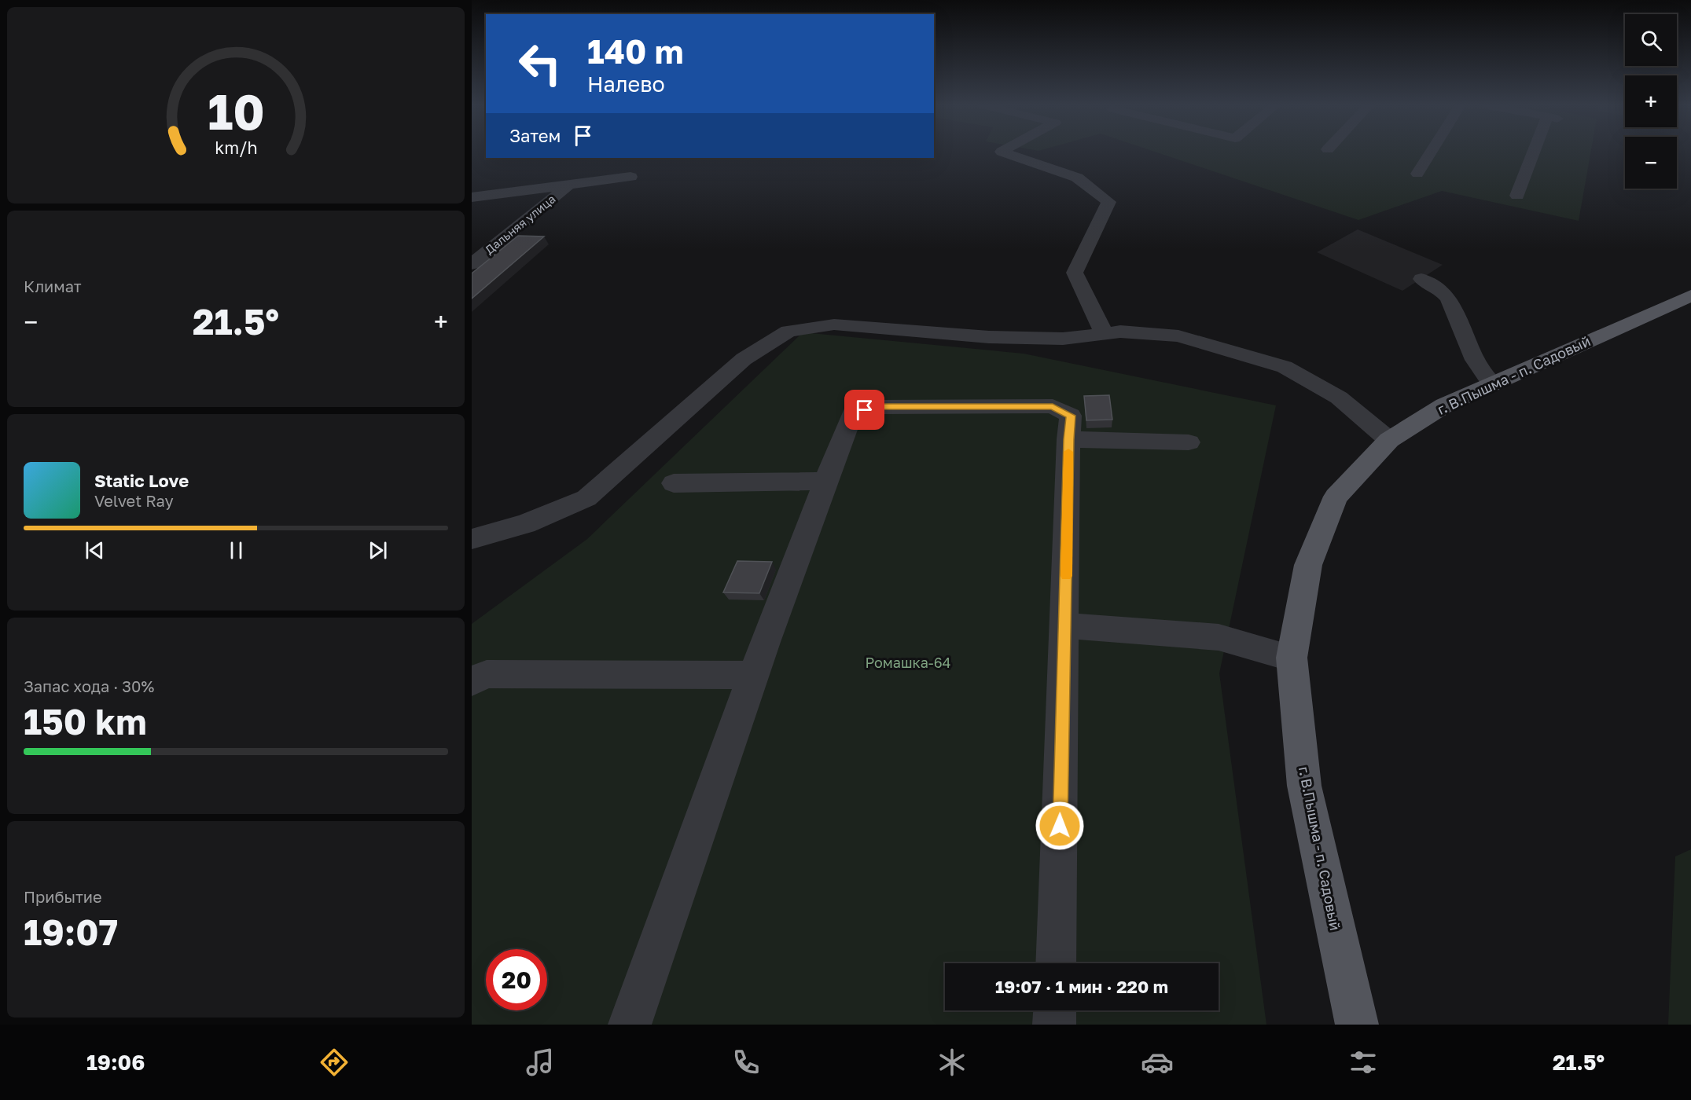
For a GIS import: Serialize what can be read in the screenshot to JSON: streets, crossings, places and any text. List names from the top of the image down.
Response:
{
  "streets": {
    "main road": ["г. В.Пышма - п. Садовый"],
    "street": ["Дальняя улица"]
  },
  "parks": ["Ромашка-64"],
  "page": {
    "map_buttons": ["+", "−"],
    "turn": ["140 m", "Налево"],
    "then": "Затем",
    "tile": [
      "Климат",
      ["Запас хода · 30%", "150 km"],
      ["Прибытие", "19:07"]
    ],
    "heat": ["−", "21.5°", "+"],
    "song": ["Static Love", "Velvet Ray"],
    "limit": "20",
    "trip": "19:07 · 1 мин · 220 m",
    "tabs": ["19:06", "21.5°"],
    "gauge": ["10", "km/h"]
  }
}
